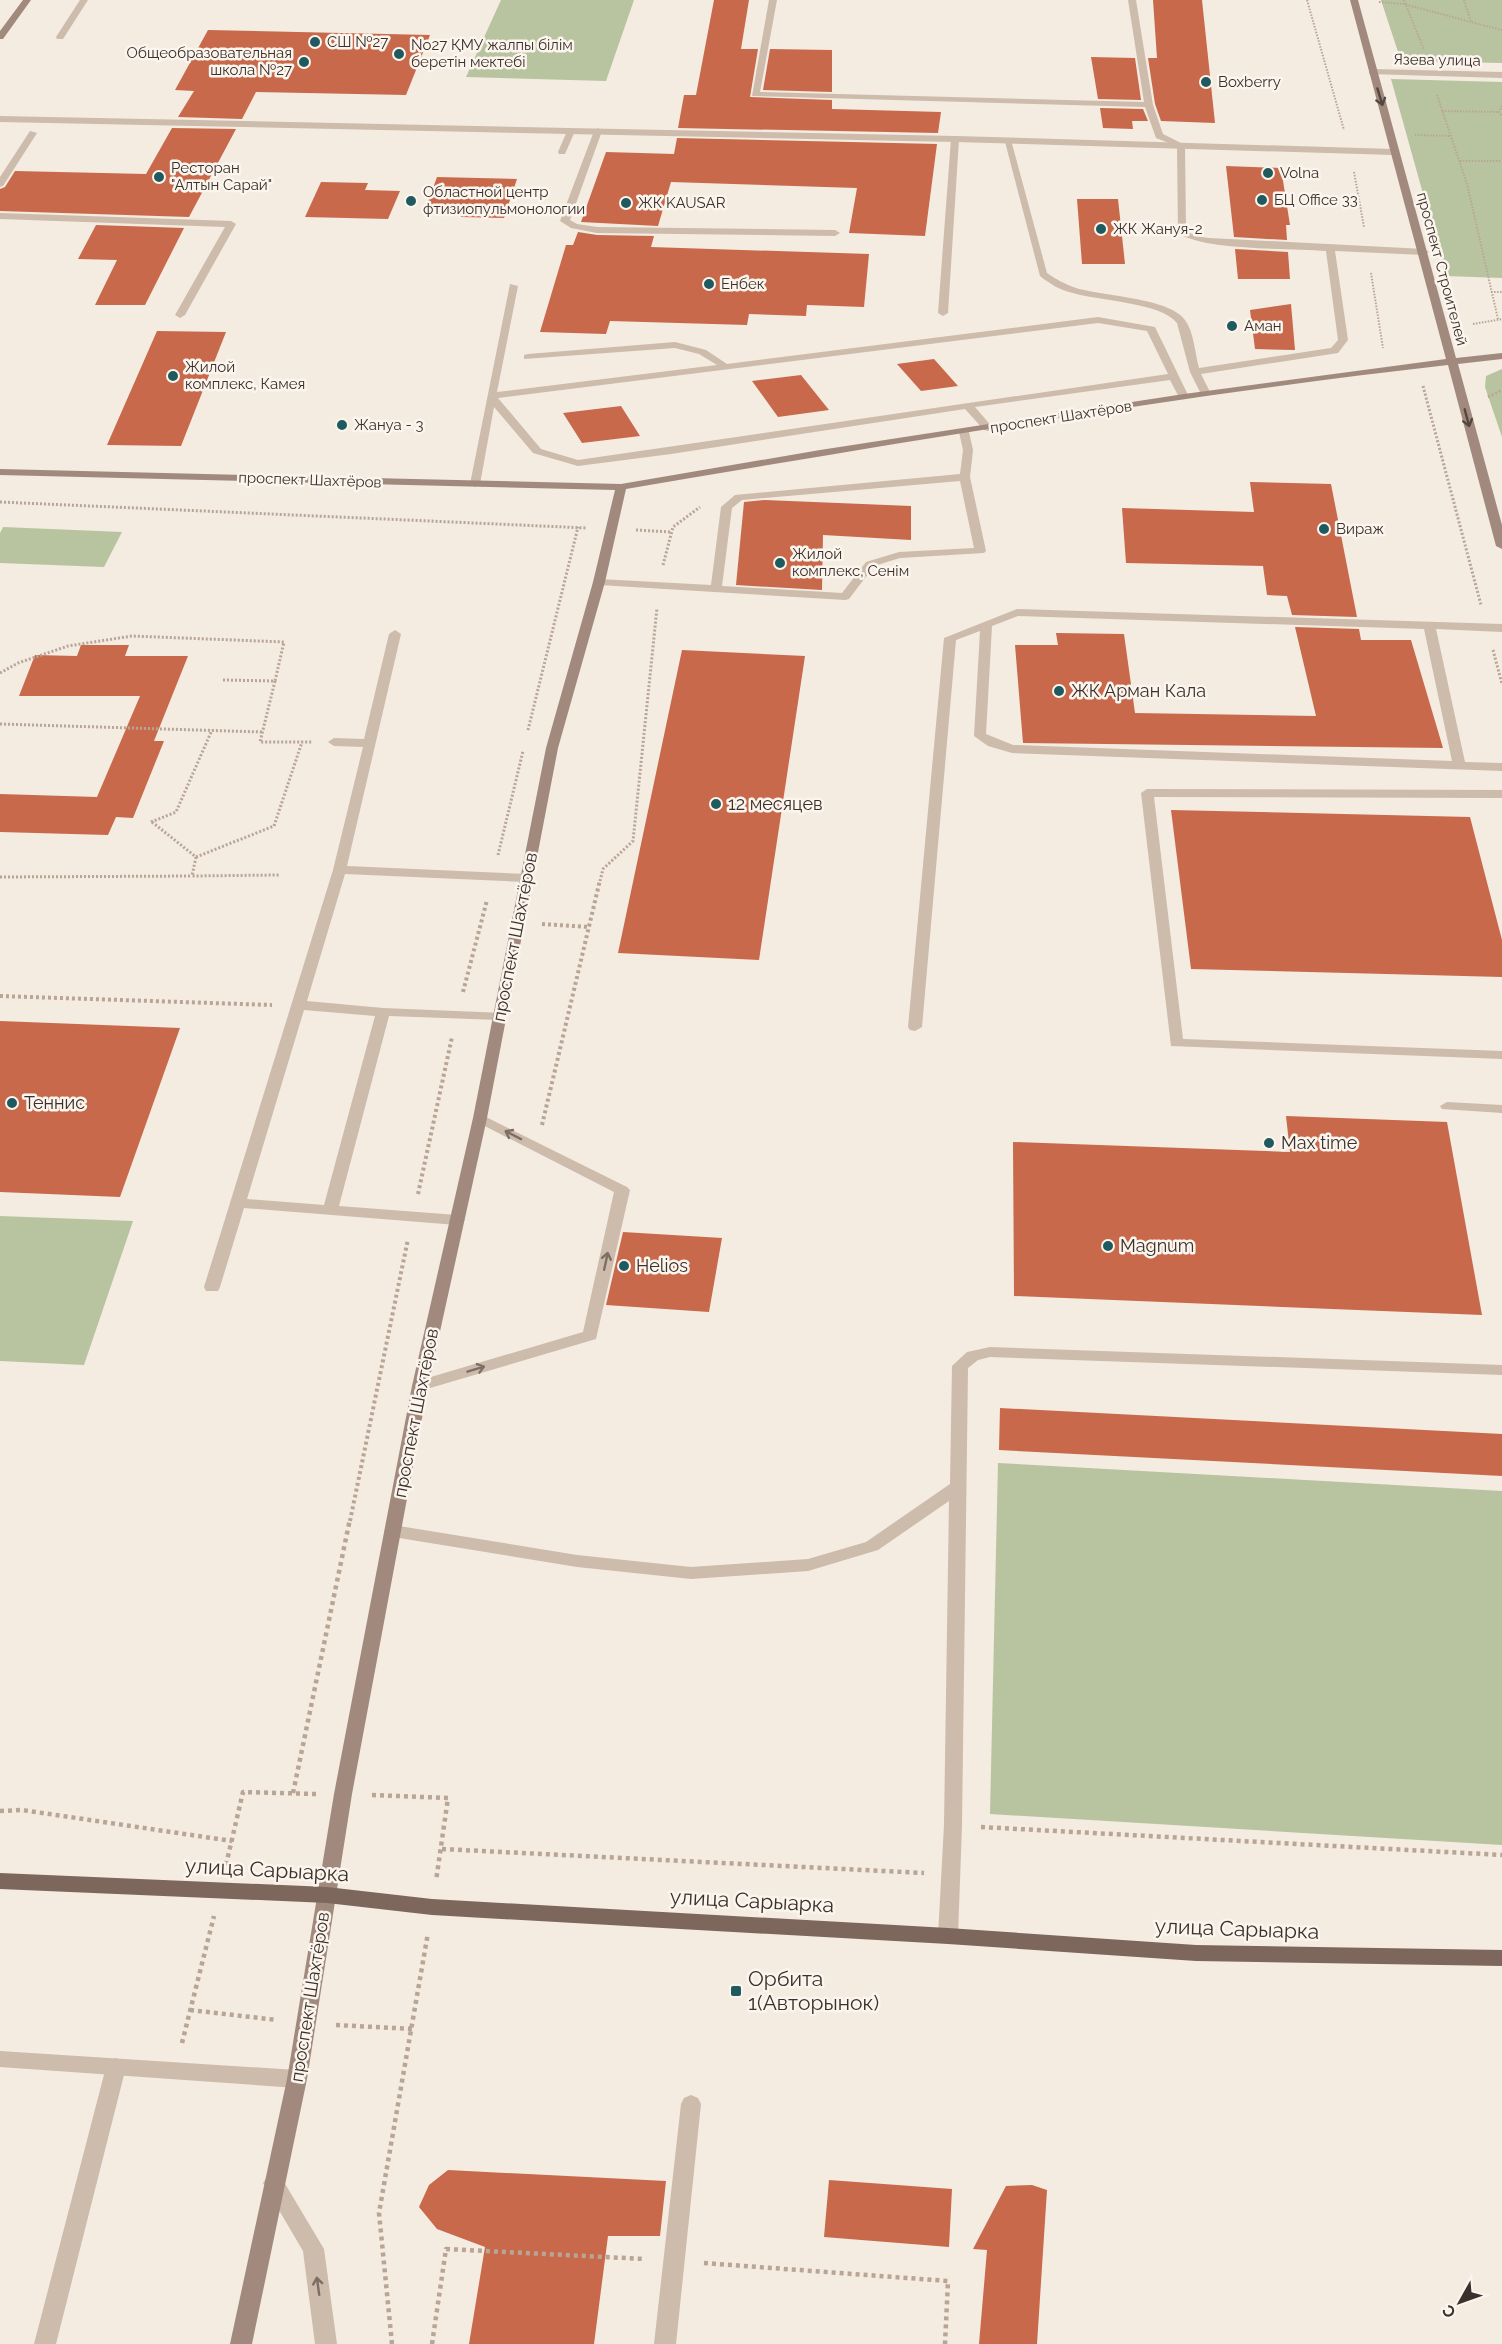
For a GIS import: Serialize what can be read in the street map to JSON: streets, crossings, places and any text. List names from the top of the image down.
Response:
{
  "streets": {
    "main road": ["проспект Строителей", "проспект Шахтёров", "улица Сарыарка"],
    "street": ["Язева улица"]
  },
  "crossings": [
    ["Язева улица", "проспект Строителей"],
    ["проспект Строителей", "проспект Шахтёров"],
    ["проспект Шахтёров", "улица Сарыарка"]
  ],
  "one_way": ["проспект Строителей"],
  "places": {
    "other": [
      "СШ №27",
      "No27 ҚМУ жалпы білім беретін мектебі",
      "Общеобразовательная школа №27",
      "Boxberry",
      "Volna",
      "Ресторан \"Алтын Сарай\"",
      "БЦ Office 33",
      "Областной центр фтизиопульмонологии",
      "ЖК KAUSAR",
      "ЖК Жануя-2",
      "Енбек",
      "Аман",
      "Жилой комплекс, Камея",
      "Жануа - 3",
      "Вираж",
      "Жилой комплекс, Сенiм",
      "ЖК Арман Кала",
      "12 месяцев",
      "Теннис",
      "Max time",
      "Magnum",
      "Helios"
    ],
    "transit": ["Орбита 1(Авторынок)"]
  },
  "north": "bottom left"
}
